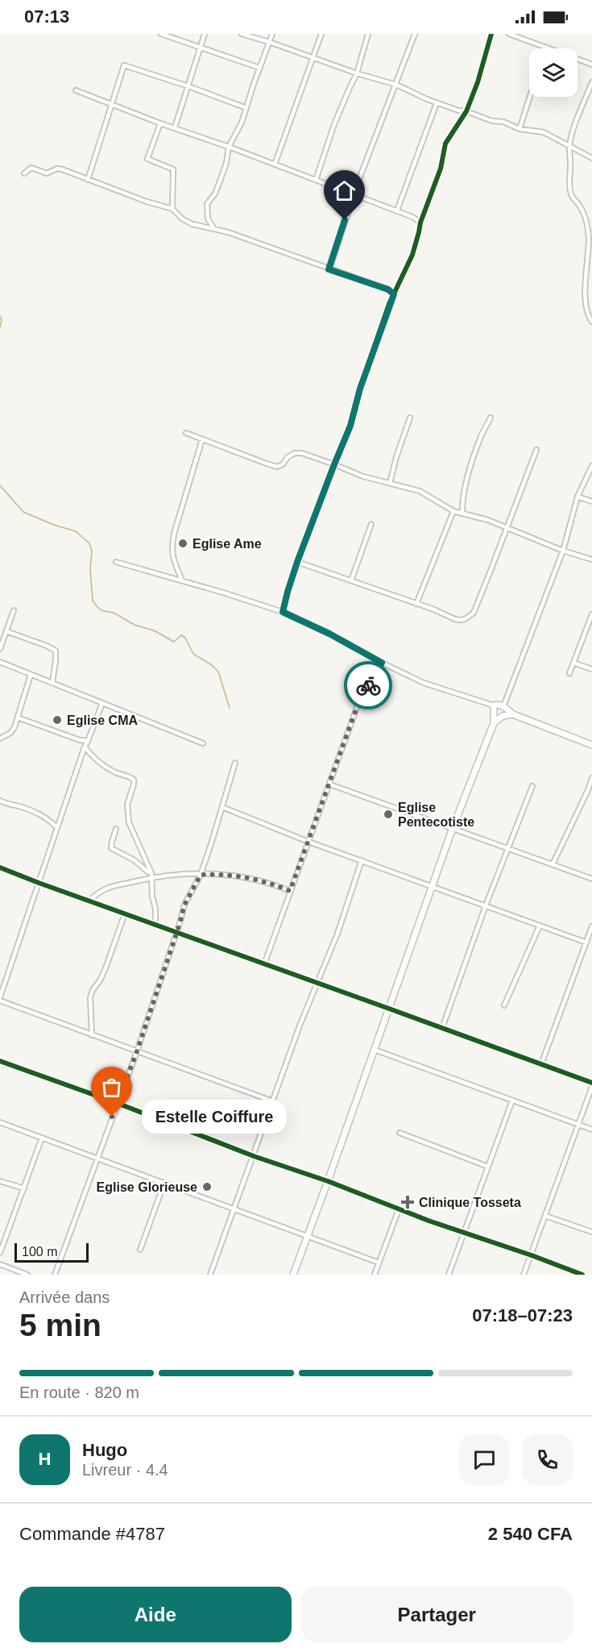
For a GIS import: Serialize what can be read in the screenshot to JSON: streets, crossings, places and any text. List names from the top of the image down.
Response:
{
  "places": {
    "other": [
      "Eglise Ame",
      "Eglise CMA",
      "Eglise Pentecotiste",
      "Estelle Coiffure",
      "Eglise Glorieuse"
    ],
    "health": ["Clinique Tosseta"]
  },
  "scale_bar": "100 m",
  "page": {
    "status": "07:13",
    "bubble": "Estelle Coiffure",
    "scale": "100 m",
    "heading": ["5 min", "Arrivée dans", "07:18–07:23"],
    "panel": [
      "Hugo",
      "Livreur · 4.4",
      "Commande #4787",
      "2 540 CFA"
    ],
    "bar": "En route · 820 m",
    "round": "H",
    "buttons": ["Aide", "Partager"]
  }
}
